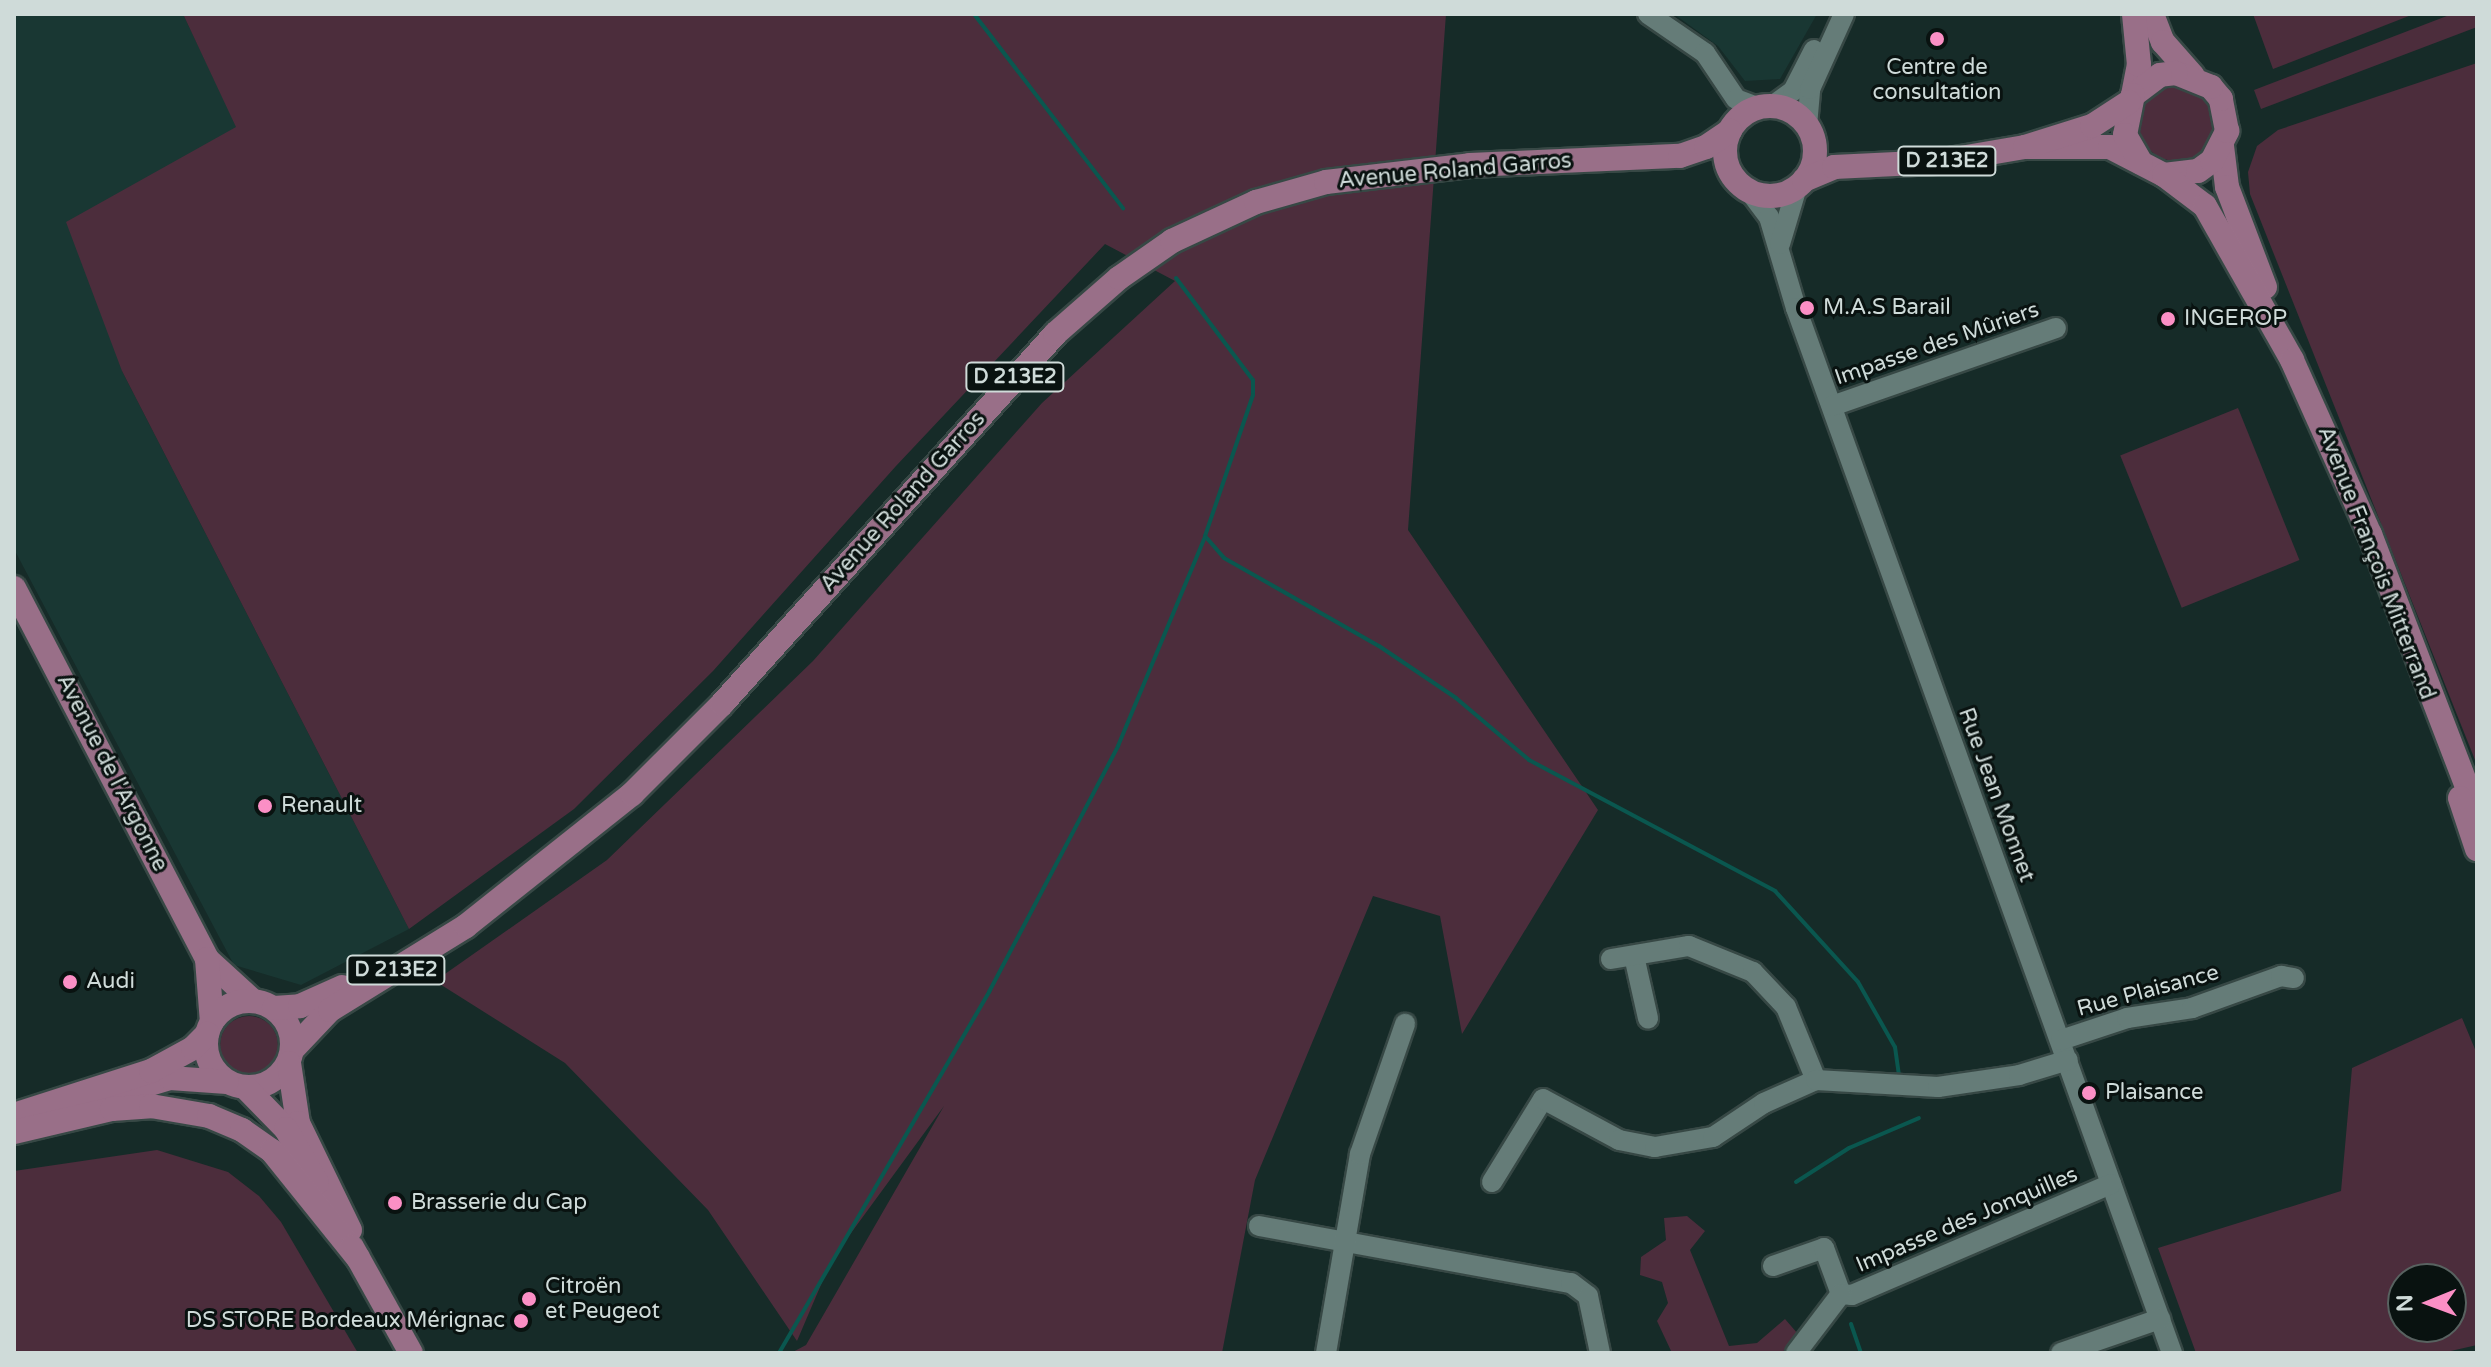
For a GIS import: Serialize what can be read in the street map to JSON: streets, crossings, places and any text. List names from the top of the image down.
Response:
{
  "streets": {
    "main road": [
      "D 213E2",
      "Avenue Roland Garros",
      "Avenue François Mitterrand",
      "Avenue de l'Argonne"
    ],
    "street": [
      "Impasse des Mûriers",
      "Rue Jean Monnet",
      "Rue Plaisance",
      "Impasse des Jonquilles"
    ]
  },
  "crossings": [
    ["D 213E2", "Avenue Roland Garros"],
    ["D 213E2", "Avenue François Mitterrand"],
    ["D 213E2", "Rue Jean Monnet"],
    ["Avenue Roland Garros", "Rue Jean Monnet"],
    ["Impasse des Mûriers", "Rue Jean Monnet"],
    ["Rue Jean Monnet", "Rue Plaisance"],
    ["Rue Jean Monnet", "Impasse des Jonquilles"]
  ],
  "places": [
    "Centre de consultation",
    "M.A.S Barail",
    "INGEROP",
    "Renault",
    "Audi",
    "Plaisance",
    "Brasserie du Cap",
    "Citroën et Peugeot",
    "DS STORE Bordeaux Mérignac"
  ],
  "north": "left"
}
